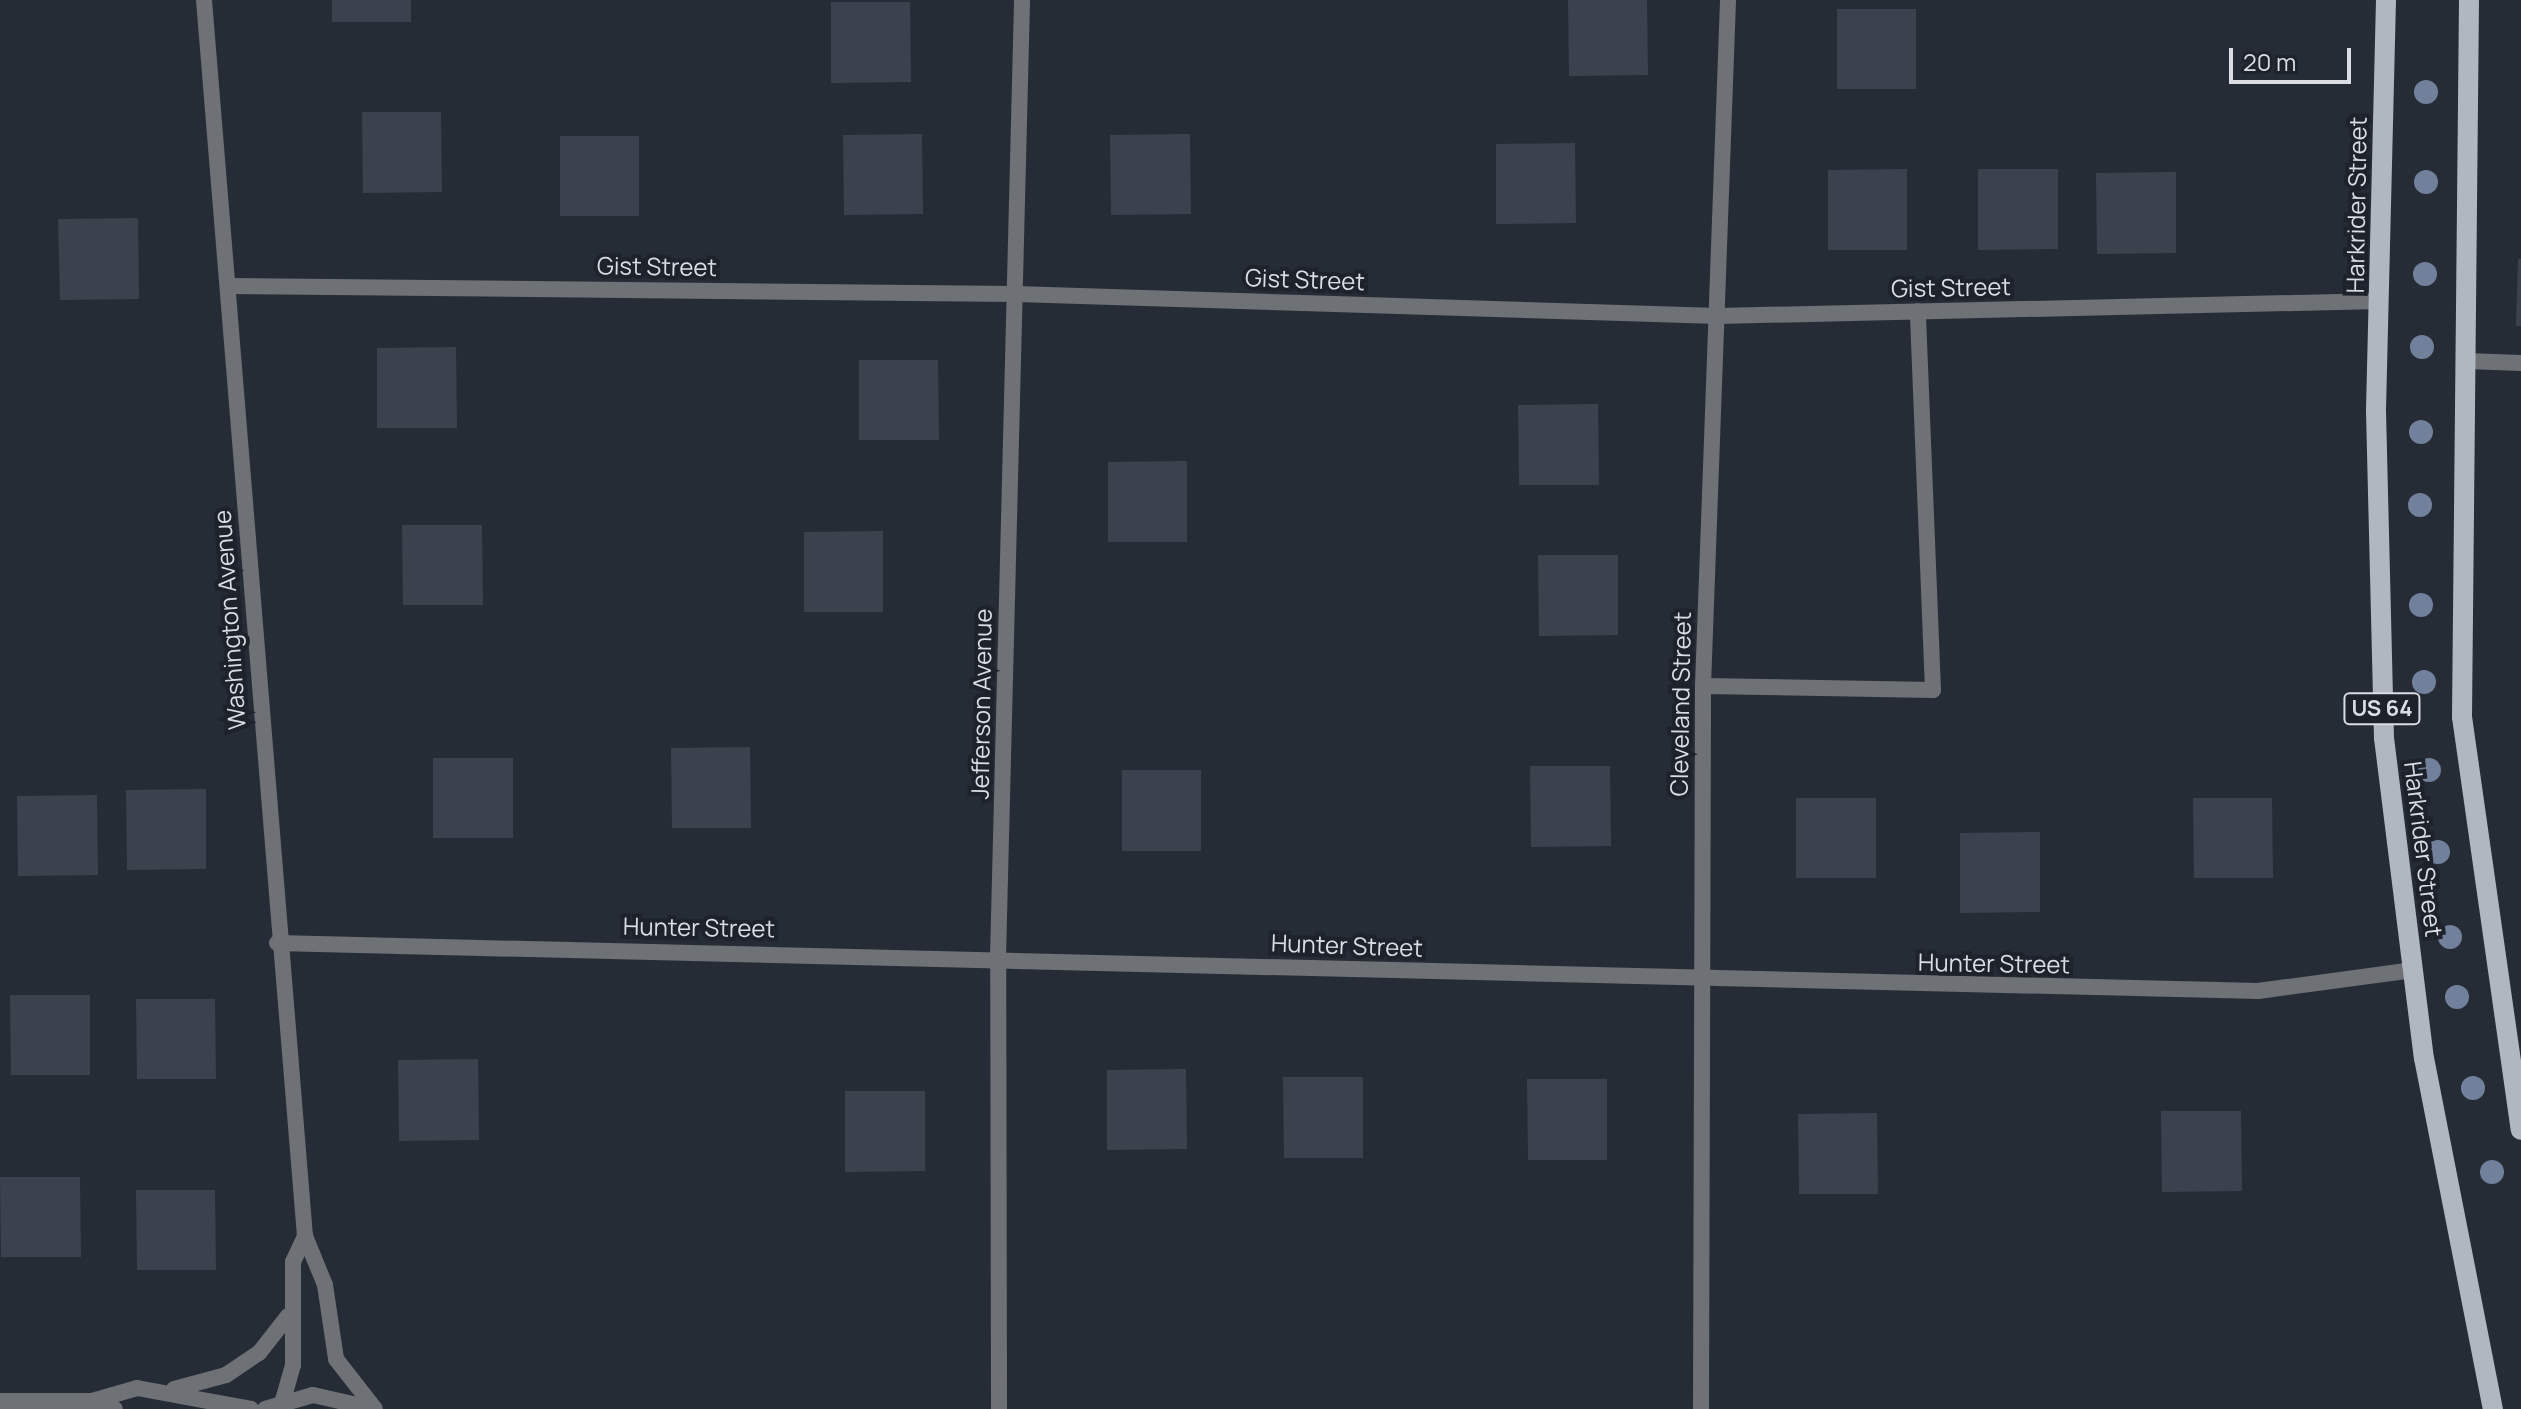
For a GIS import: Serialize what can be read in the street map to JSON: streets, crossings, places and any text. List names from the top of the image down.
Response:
{
  "streets": {
    "main road": ["Harkrider Street", "US 64"],
    "street": [
      "Gist Street",
      "Washington Avenue",
      "Jefferson Avenue",
      "Cleveland Street",
      "Hunter Street"
    ]
  },
  "crossings": [
    ["Harkrider Street", "Gist Street"],
    ["Harkrider Street", "Hunter Street"],
    ["Gist Street", "Washington Avenue"],
    ["Gist Street", "Jefferson Avenue"],
    ["Gist Street", "Cleveland Street"],
    ["Washington Avenue", "Hunter Street"],
    ["Jefferson Avenue", "Hunter Street"],
    ["Cleveland Street", "Hunter Street"]
  ],
  "scale_bar": "20 m"
}
